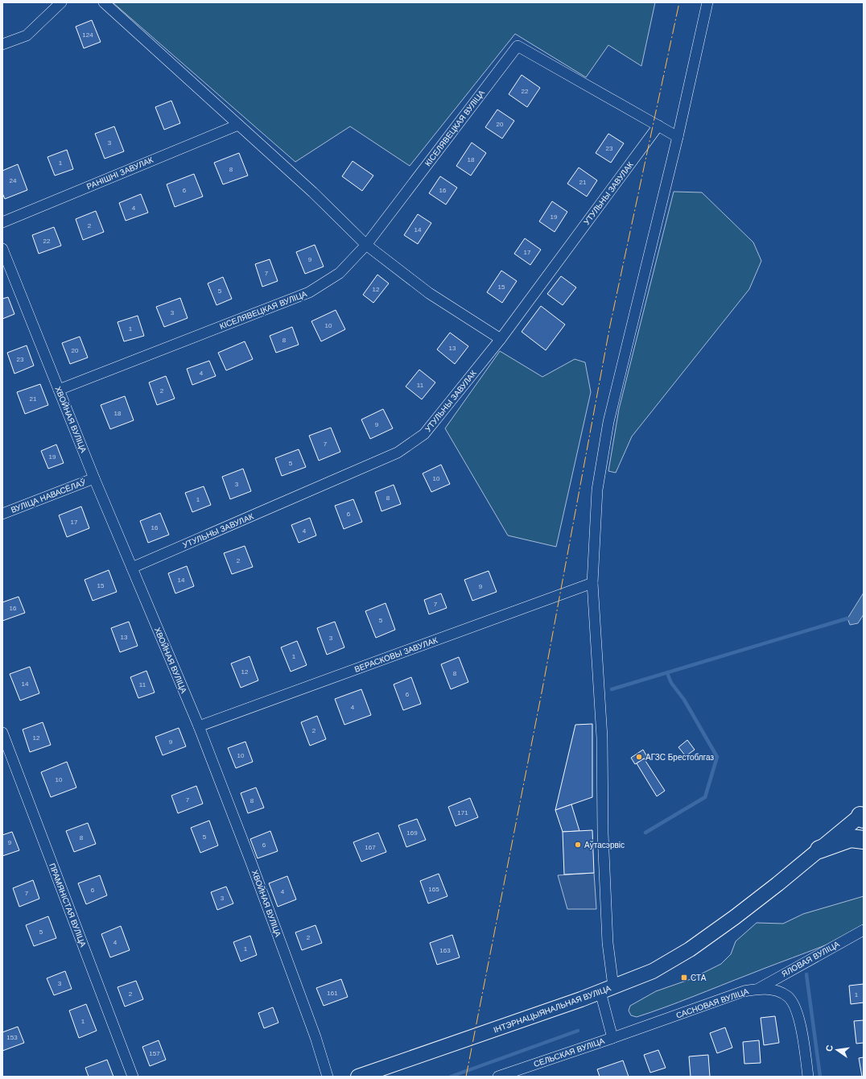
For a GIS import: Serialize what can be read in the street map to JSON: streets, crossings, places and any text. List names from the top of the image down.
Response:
{
  "streets": {
    "main road": ["ІНТЭРНАЦЫЯНАЛЬНАЯ ВУЛІЦА"],
    "street": [
      "КІСЕЛЯВЕЦКАЯ ВУЛІЦА",
      "РАНІШНІ ЗАВУЛАК",
      "УТУЛЬНЫ ЗАВУЛАК",
      "ХВОЙНАЯ ВУЛІЦА",
      "ВУЛІЦА НАВАСЁЛАЎ",
      "ВЕРАСКОВЫ ЗАВУЛАК",
      "ПРАМЯНІСТАЯ ВУЛІЦА",
      "ЯЛОВАЯ ВУЛІЦА",
      "САСНОВАЯ ВУЛІЦА",
      "СЕЛЬСКАЯ ВУЛІЦА"
    ]
  },
  "crossings": [
    ["КІСЕЛЯВЕЦКАЯ ВУЛІЦА", "УТУЛЬНЫ ЗАВУЛАК"],
    ["КІСЕЛЯВЕЦКАЯ ВУЛІЦА", "ХВОЙНАЯ ВУЛІЦА"],
    ["УТУЛЬНЫ ЗАВУЛАК", "ХВОЙНАЯ ВУЛІЦА"],
    ["ХВОЙНАЯ ВУЛІЦА", "ВУЛІЦА НАВАСЁЛАЎ"],
    ["ХВОЙНАЯ ВУЛІЦА", "ВЕРАСКОВЫ ЗАВУЛАК"],
    ["ВЕРАСКОВЫ ЗАВУЛАК", "СЕЛЬСКАЯ ВУЛІЦА"],
    ["ЯЛОВАЯ ВУЛІЦА", "САСНОВАЯ ВУЛІЦА"],
    ["САСНОВАЯ ВУЛІЦА", "СЕЛЬСКАЯ ВУЛІЦА"],
    ["ІНТЭРНАЦЫЯНАЛЬНАЯ ВУЛІЦА", "СЕЛЬСКАЯ ВУЛІЦА"]
  ],
  "places": {
    "other": ["АГЗС Брестоблгаз", "Аўтасэрвіс"],
    "transit": ["СТА"]
  },
  "house_numbers": [
    "124",
    "22",
    "20",
    "3",
    "23",
    "18",
    "1",
    "8",
    "24",
    "21",
    "6",
    "16",
    "4",
    "19",
    "2",
    "14",
    "22",
    "17",
    "9",
    "7",
    "15",
    "12",
    "5",
    "3",
    "10",
    "1",
    "8",
    "13",
    "20",
    "23",
    "4",
    "11",
    "2",
    "21",
    "18",
    "9",
    "7",
    "19",
    "5",
    "10",
    "3",
    "8",
    "1",
    "6",
    "17",
    "16",
    "4",
    "2",
    "14",
    "15",
    "9",
    "7",
    "16",
    "5",
    "13",
    "3",
    "1",
    "12",
    "8",
    "14",
    "11",
    "6",
    "4",
    "2",
    "12",
    "9",
    "10",
    "10",
    "7",
    "8",
    "171",
    "169",
    "5",
    "8",
    "9",
    "6",
    "167",
    "165",
    "6",
    "4",
    "7",
    "3",
    "5",
    "2",
    "4",
    "1",
    "163",
    "3",
    "161",
    "2",
    "1",
    "1",
    "153",
    "157"
  ],
  "north": "left"
}
